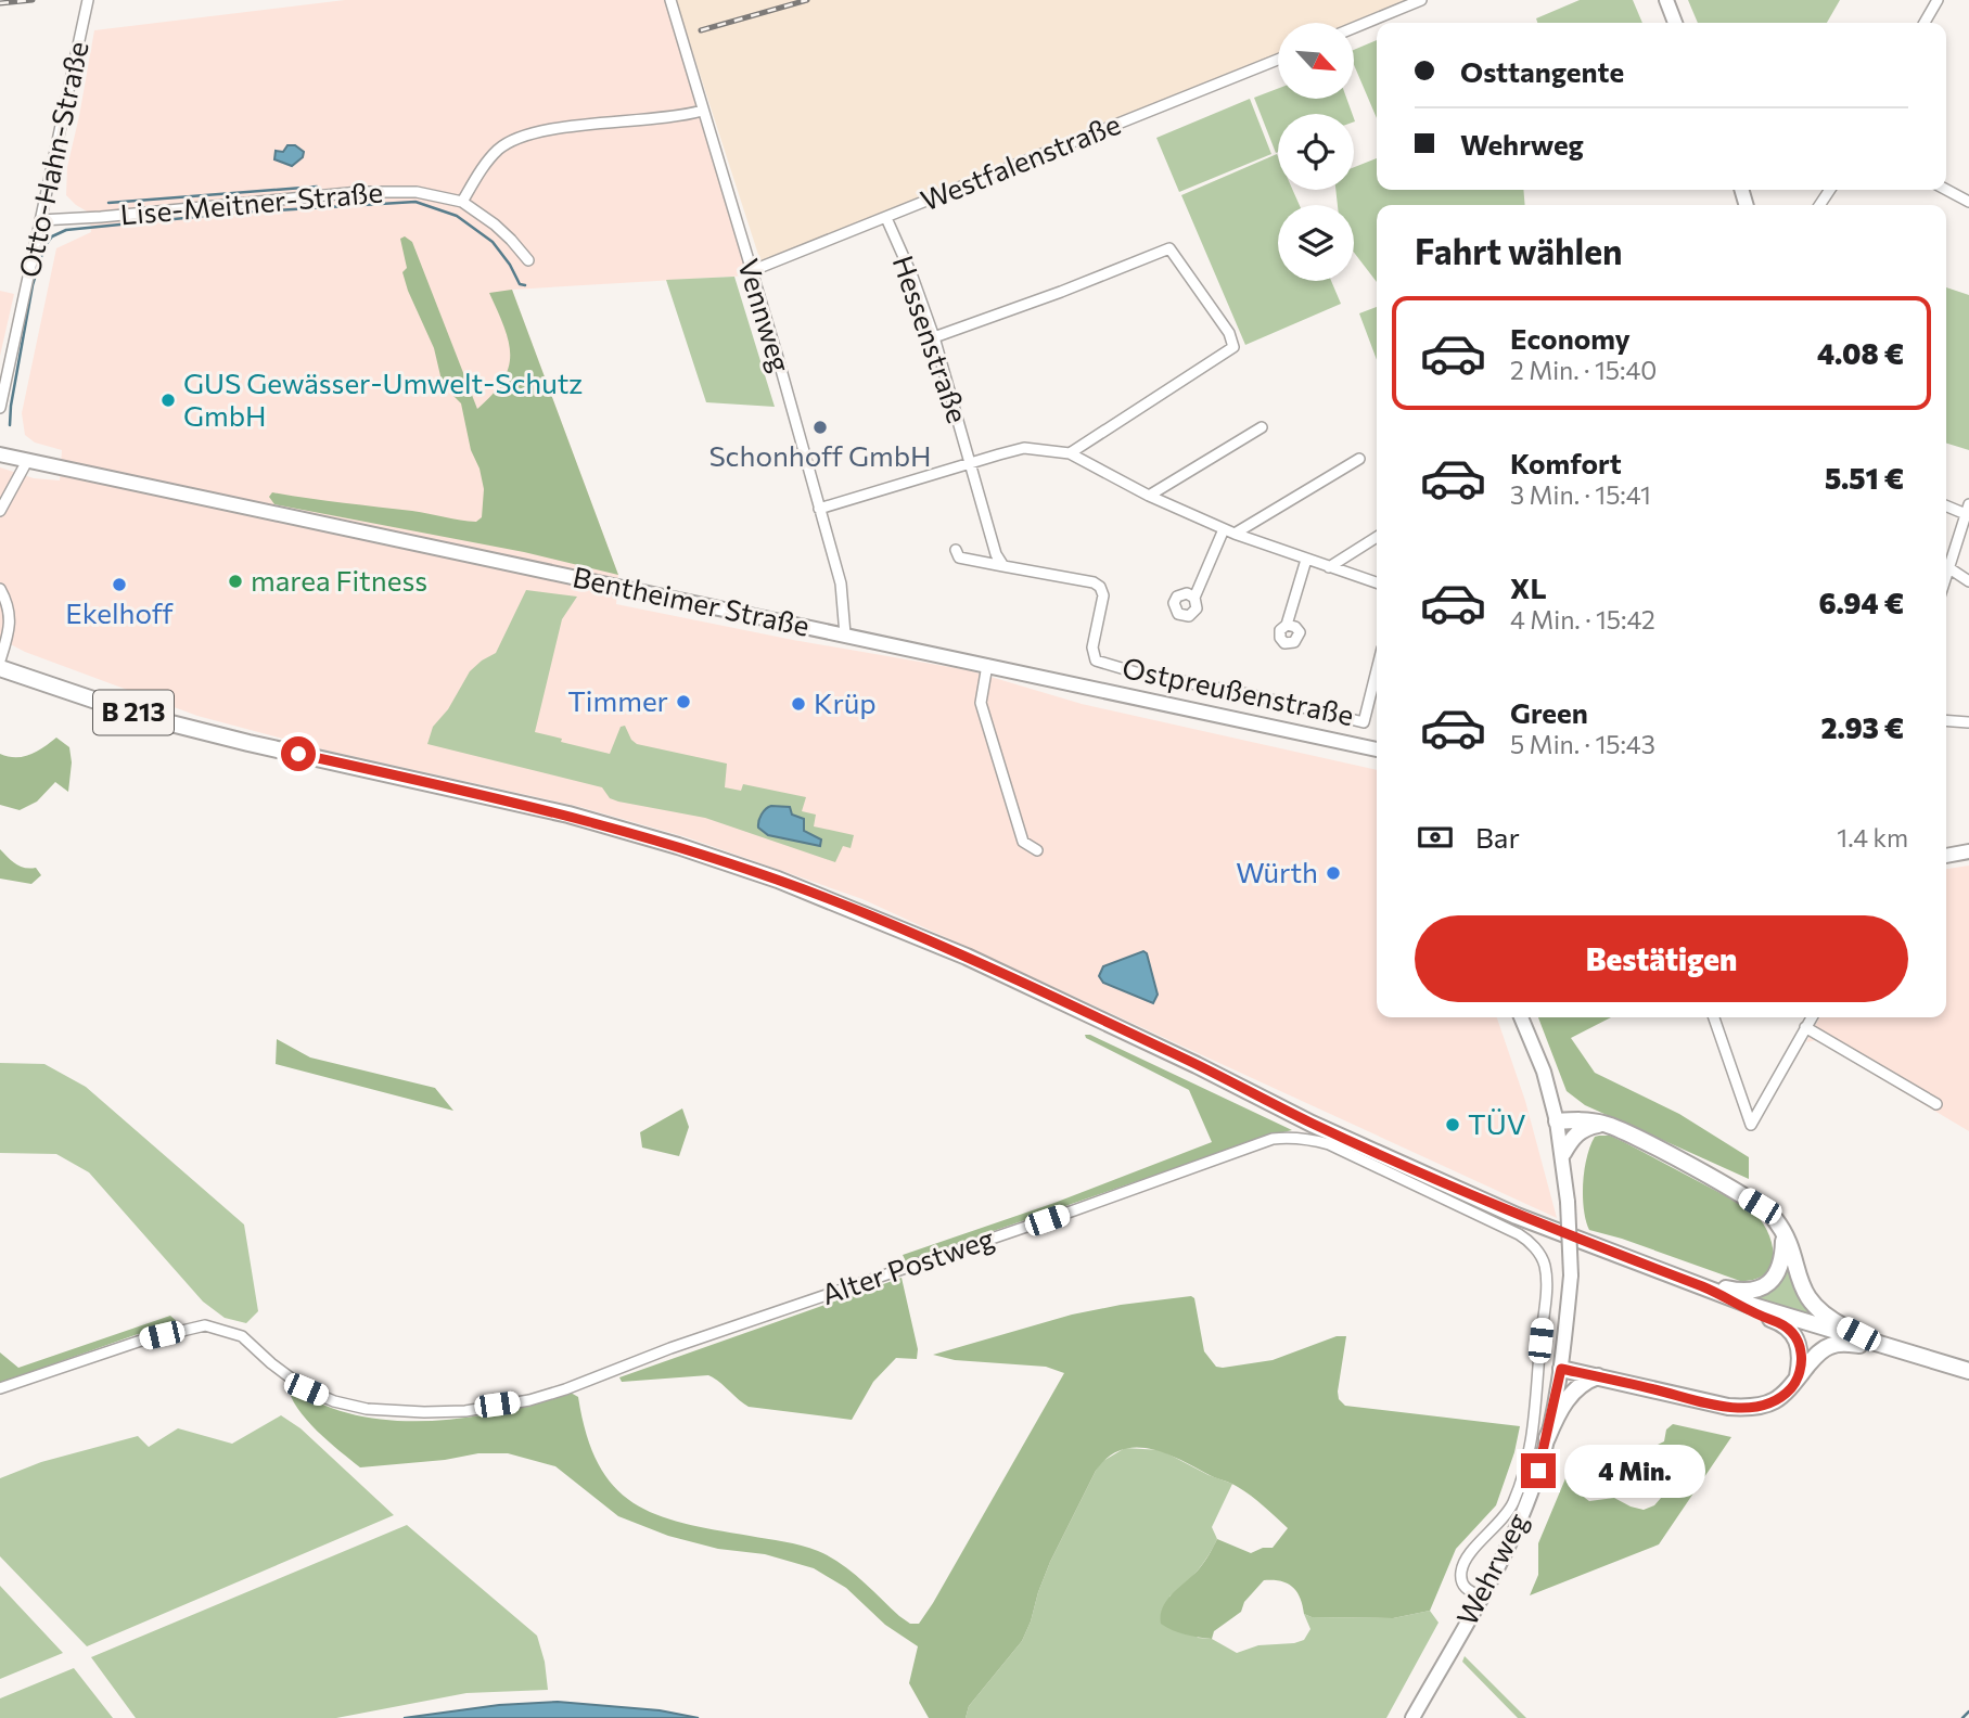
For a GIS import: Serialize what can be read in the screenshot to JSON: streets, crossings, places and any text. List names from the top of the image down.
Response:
{
  "streets": {
    "main road": ["B 213"],
    "street": [
      "Otto-Hahn-Straße",
      "Westfalenstraße",
      "Lise-Meitner-Straße",
      "Vennweg",
      "Hessenstraße",
      "Bentheimer Straße",
      "Ostpreußenstraße",
      "Alter Postweg",
      "Wehrweg"
    ]
  },
  "crossings": [
    ["Otto-Hahn-Straße", "Lise-Meitner-Straße"],
    ["Westfalenstraße", "Vennweg"],
    ["Westfalenstraße", "Hessenstraße"],
    ["Vennweg", "Bentheimer Straße"],
    ["Alter Postweg", "Wehrweg"]
  ],
  "places": [
    "GUS Gewässer-Umwelt-Schutz GmbH",
    "Schonhoff GmbH",
    "marea Fitness",
    "Ekelhoff",
    "Timmer",
    "Krüp",
    "Würth",
    "TÜV"
  ],
  "north": "bottom right",
  "page": {
    "banner": ["Osttangente", "Wehrweg"],
    "heading": "Fahrt wählen",
    "list": [
      {
        "name": "Economy",
        "note": "2 Min. · 15:40",
        "value": "4.08 €"
      },
      {
        "name": "Komfort",
        "note": "3 Min. · 15:41",
        "value": "5.51 €"
      },
      {
        "name": "XL",
        "note": "4 Min. · 15:42",
        "value": "6.94 €"
      },
      {
        "name": "Green",
        "note": "5 Min. · 15:43",
        "value": "2.93 €"
      }
    ],
    "pay": ["Bar", "1.4 km"],
    "buttons": "Bestätigen",
    "bubble": "4 Min."
  }
}
